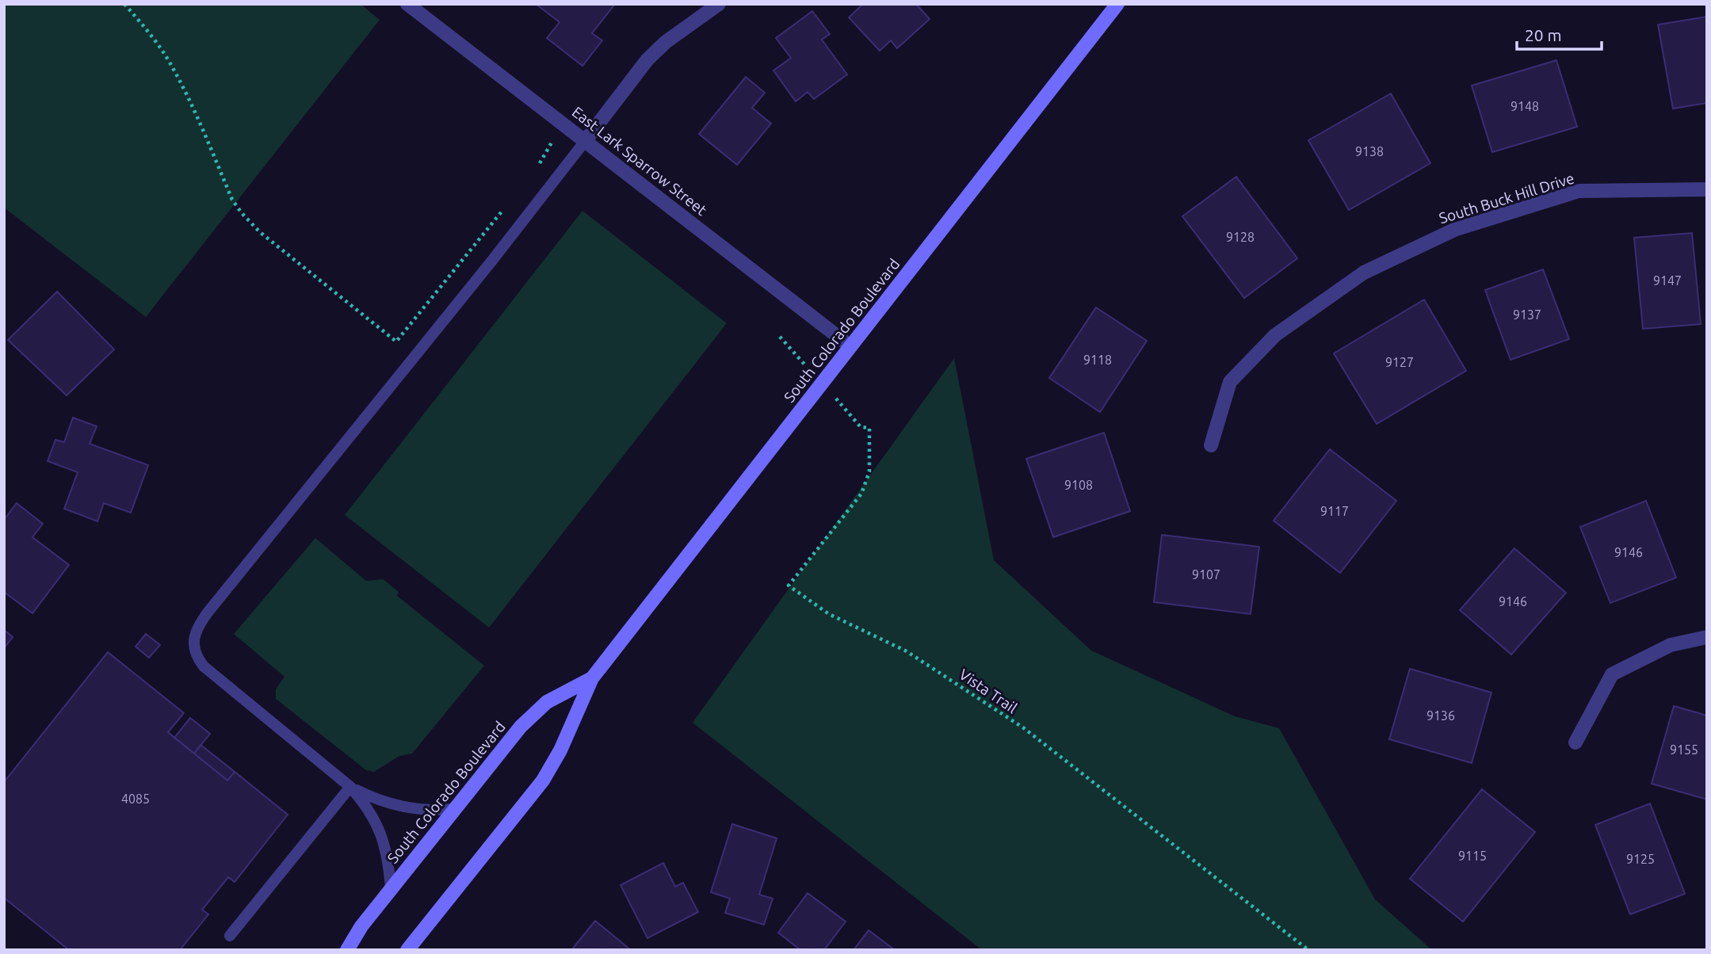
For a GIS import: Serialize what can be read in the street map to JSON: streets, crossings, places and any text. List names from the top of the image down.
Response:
{
  "streets": {
    "main road": ["South Colorado Boulevard"],
    "street": ["East Lark Sparrow Street", "South Buck Hill Drive"],
    "path": ["Vista Trail"]
  },
  "crossings": [
    ["East Lark Sparrow Street", "South Colorado Boulevard"]
  ],
  "house_numbers": [
    "9148",
    "9138",
    "9128",
    "9147",
    "9137",
    "9118",
    "9127",
    "9108",
    "9117",
    "9146",
    "9107",
    "9146",
    "9136",
    "9155",
    "4085",
    "9115",
    "9125"
  ],
  "scale_bar": "20 m"
}
